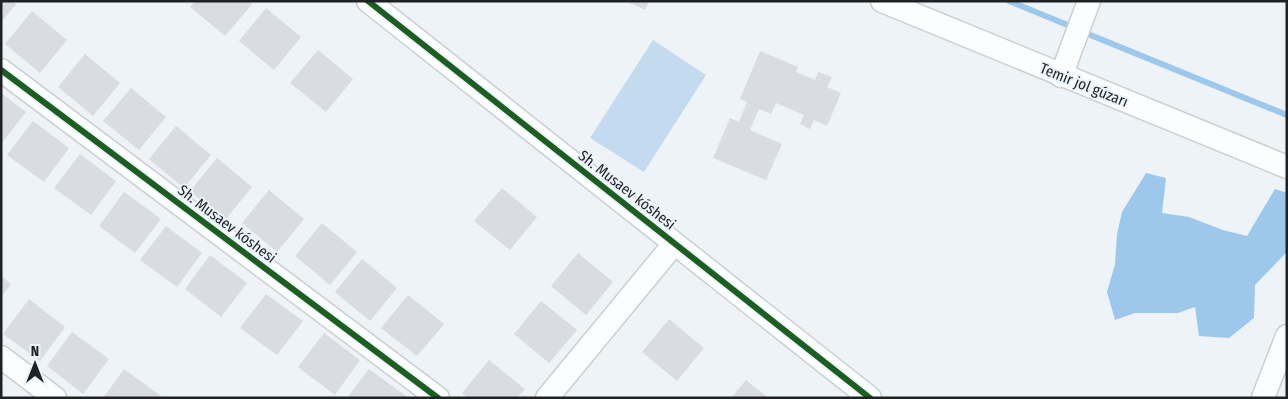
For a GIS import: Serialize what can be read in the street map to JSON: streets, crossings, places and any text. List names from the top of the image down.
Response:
{
  "streets": {
    "street": ["Temir jol gúzarı", "Sh. Musaev kóshesi"]
  },
  "north": "top"
}
